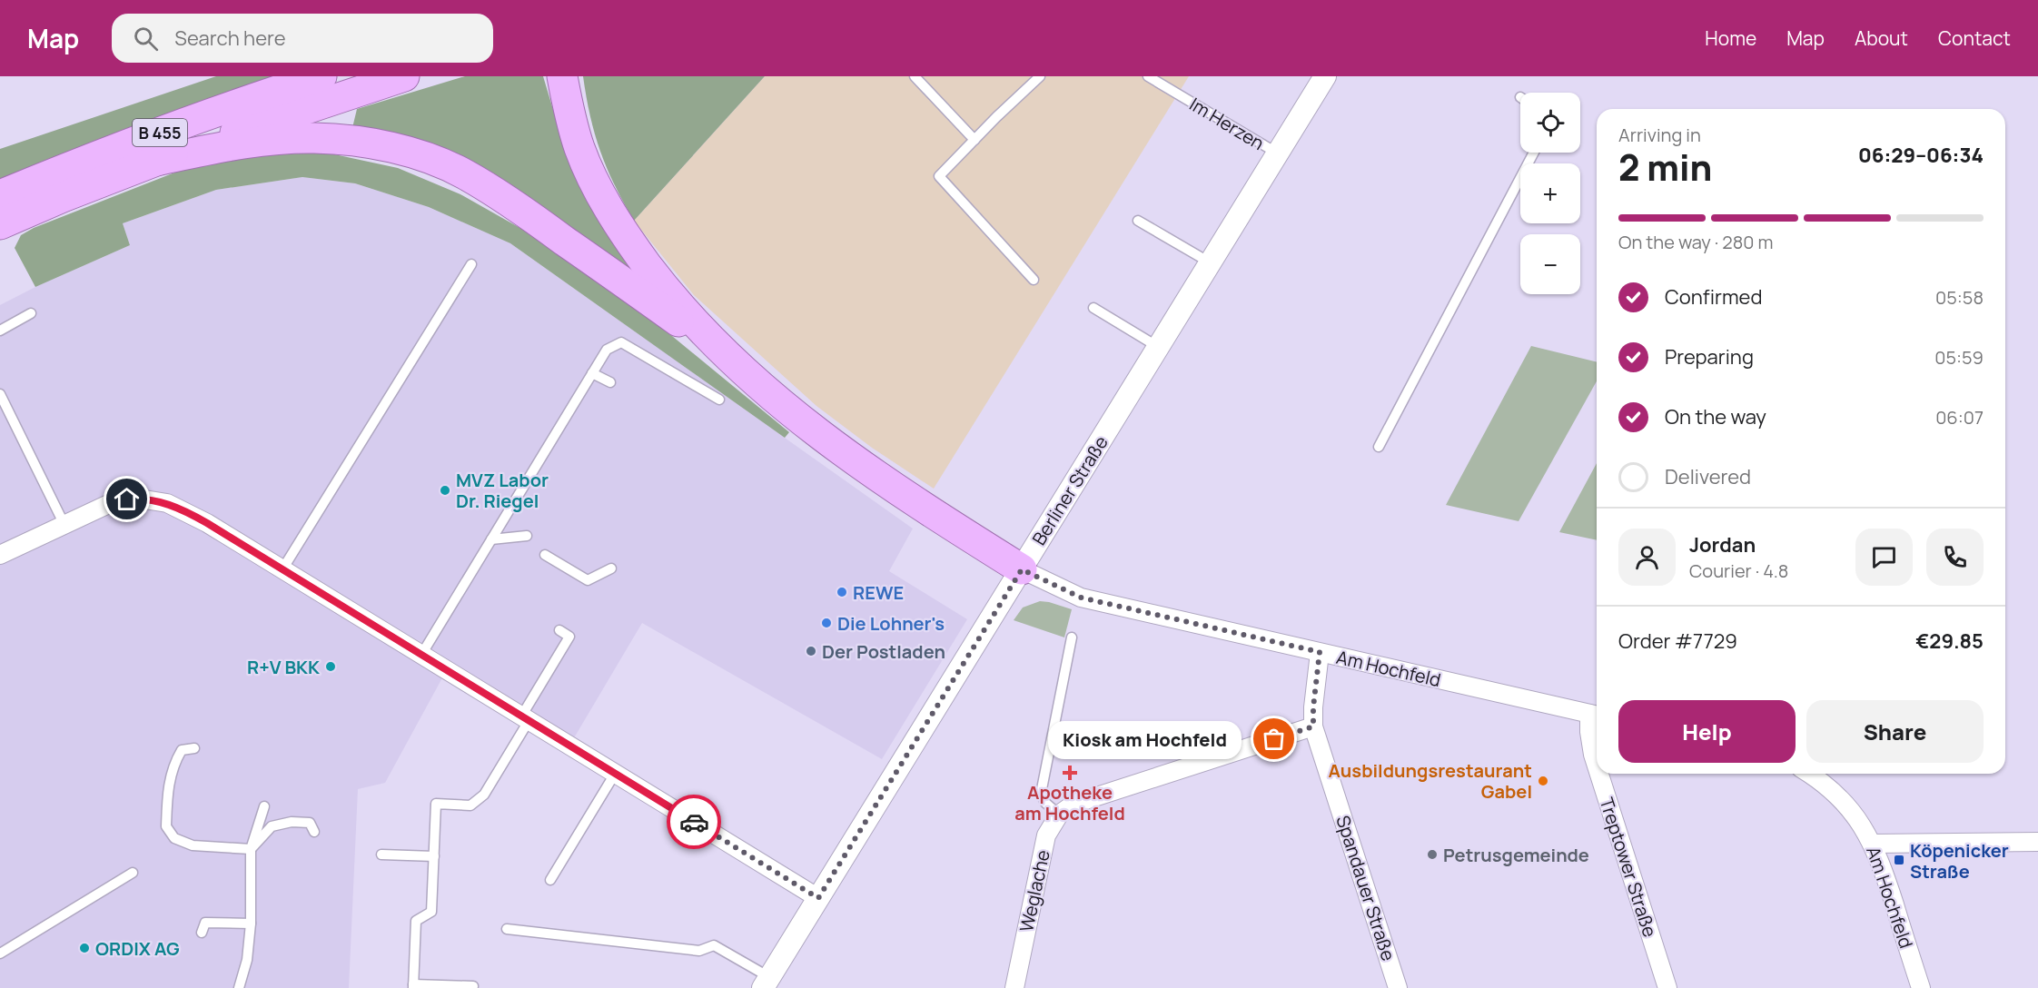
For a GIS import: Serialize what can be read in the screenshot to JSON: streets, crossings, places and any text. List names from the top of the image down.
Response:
{
  "streets": {
    "highway": ["B 455"],
    "street": [
      "Berliner Straße",
      "Am Hochfeld",
      "Treptower Straße",
      "Spandauer Straße",
      "Weglache"
    ],
    "lane": ["Im Herzen"]
  },
  "crossings": [
    ["Im Herzen", "Berliner Straße"],
    ["Berliner Straße", "Am Hochfeld"],
    ["Am Hochfeld", "Treptower Straße"]
  ],
  "places": {
    "other": [
      "MVZ Labor Dr. Riegel",
      "REWE",
      "Die Lohner's",
      "Der Postladen",
      "R+V BKK",
      "Kiosk am Hochfeld",
      "Ausbildungsrestaurant Gabel",
      "Petrusgemeinde",
      "ORDIX AG"
    ],
    "health": ["Apotheke am Hochfeld"],
    "transit": ["Köpenicker Straße"]
  },
  "page": {
    "header": "Map",
    "search": "Search here",
    "nav": [
      "Home",
      "Map",
      "About",
      "Contact"
    ],
    "map_buttons": ["+", "−"],
    "heading": ["2 min", "Arriving in", "06:29–06:34"],
    "panel": [
      "Jordan",
      "Courier · 4.8",
      "Order #7729",
      "€29.85"
    ],
    "bar": "On the way · 280 m",
    "list": [
      ["Confirmed", "05:58"],
      ["Preparing", "05:59"],
      ["On the way", "06:07"],
      "Delivered"
    ],
    "buttons": ["Help", "Share"],
    "bubble": "Kiosk am Hochfeld"
  }
}
